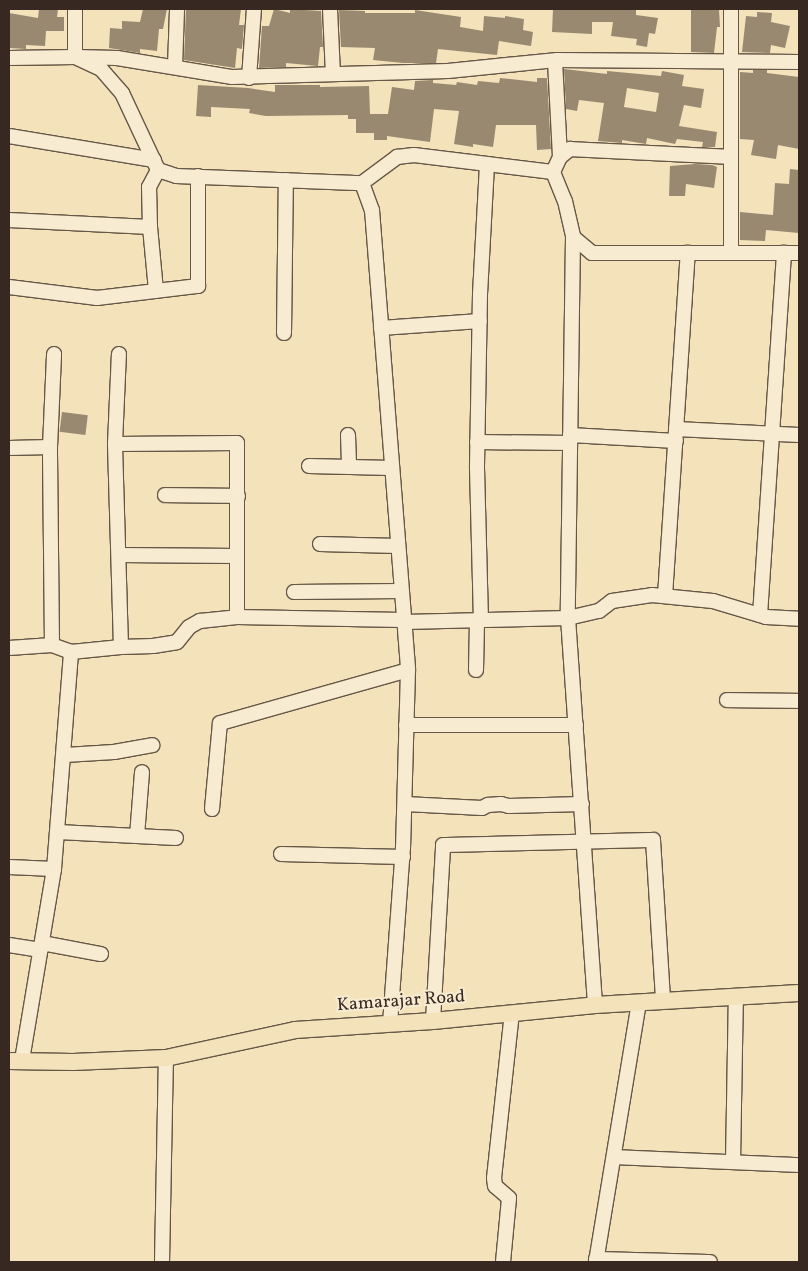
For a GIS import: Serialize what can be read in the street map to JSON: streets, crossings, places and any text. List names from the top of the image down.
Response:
{
  "streets": {
    "main road": ["Kamarajar Road"]
  }
}
